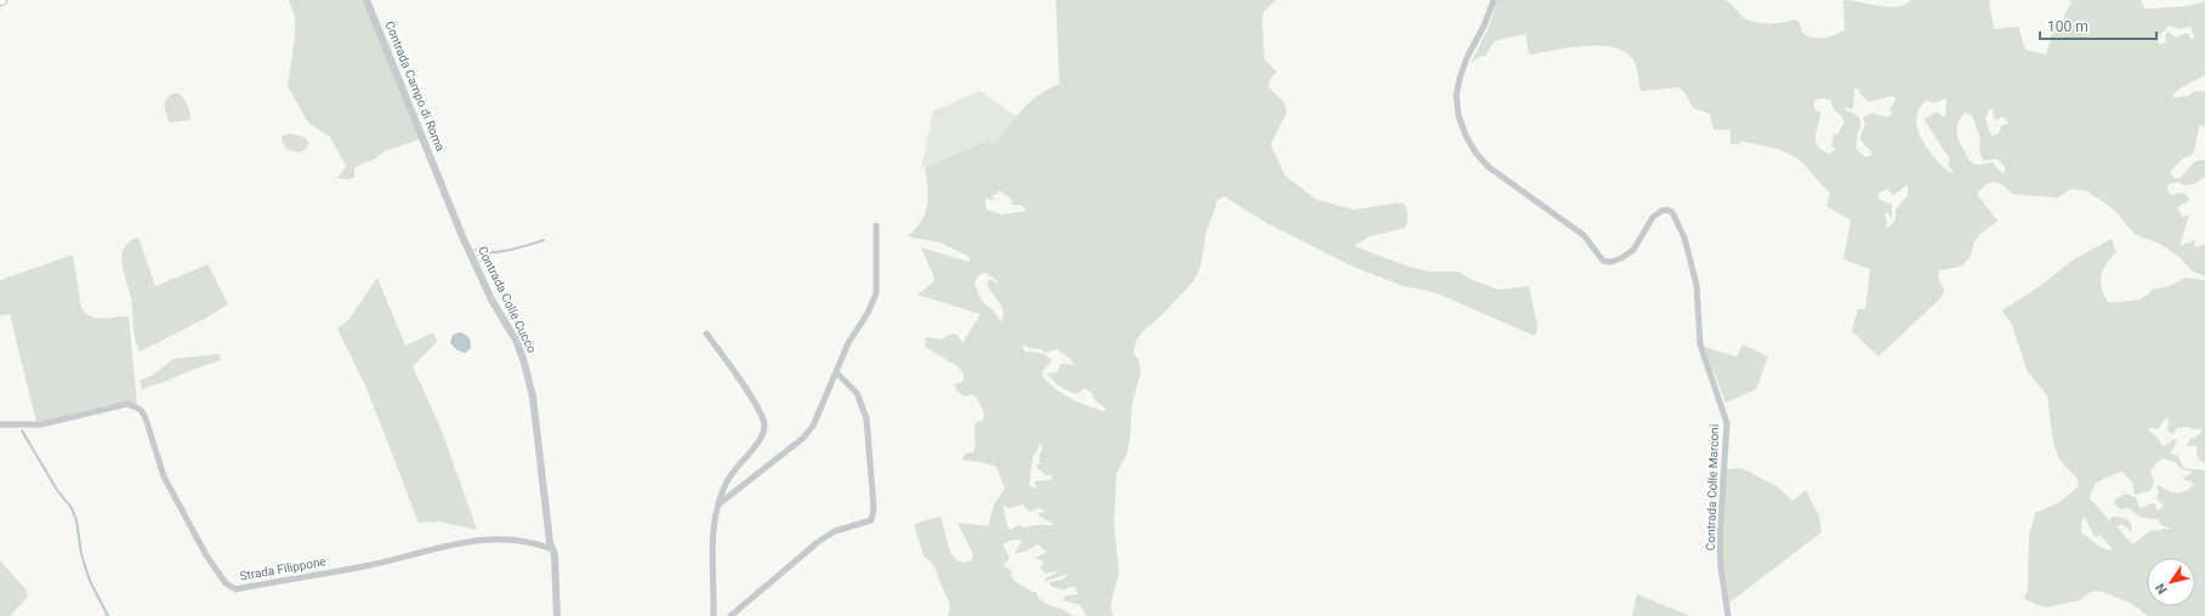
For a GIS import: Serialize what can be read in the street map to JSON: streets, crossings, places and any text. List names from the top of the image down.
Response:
{
  "streets": {
    "street": [
      "Contrada Campo di Roma",
      "Contrada Colle Cucco",
      "Contrada Colle Marconi",
      "Strada Filippone"
    ]
  },
  "crossings": [
    ["Contrada Campo di Roma", "Contrada Colle Cucco"],
    ["Contrada Colle Cucco", "Strada Filippone"]
  ],
  "scale_bar": "100 m",
  "north": "bottom left"
}
